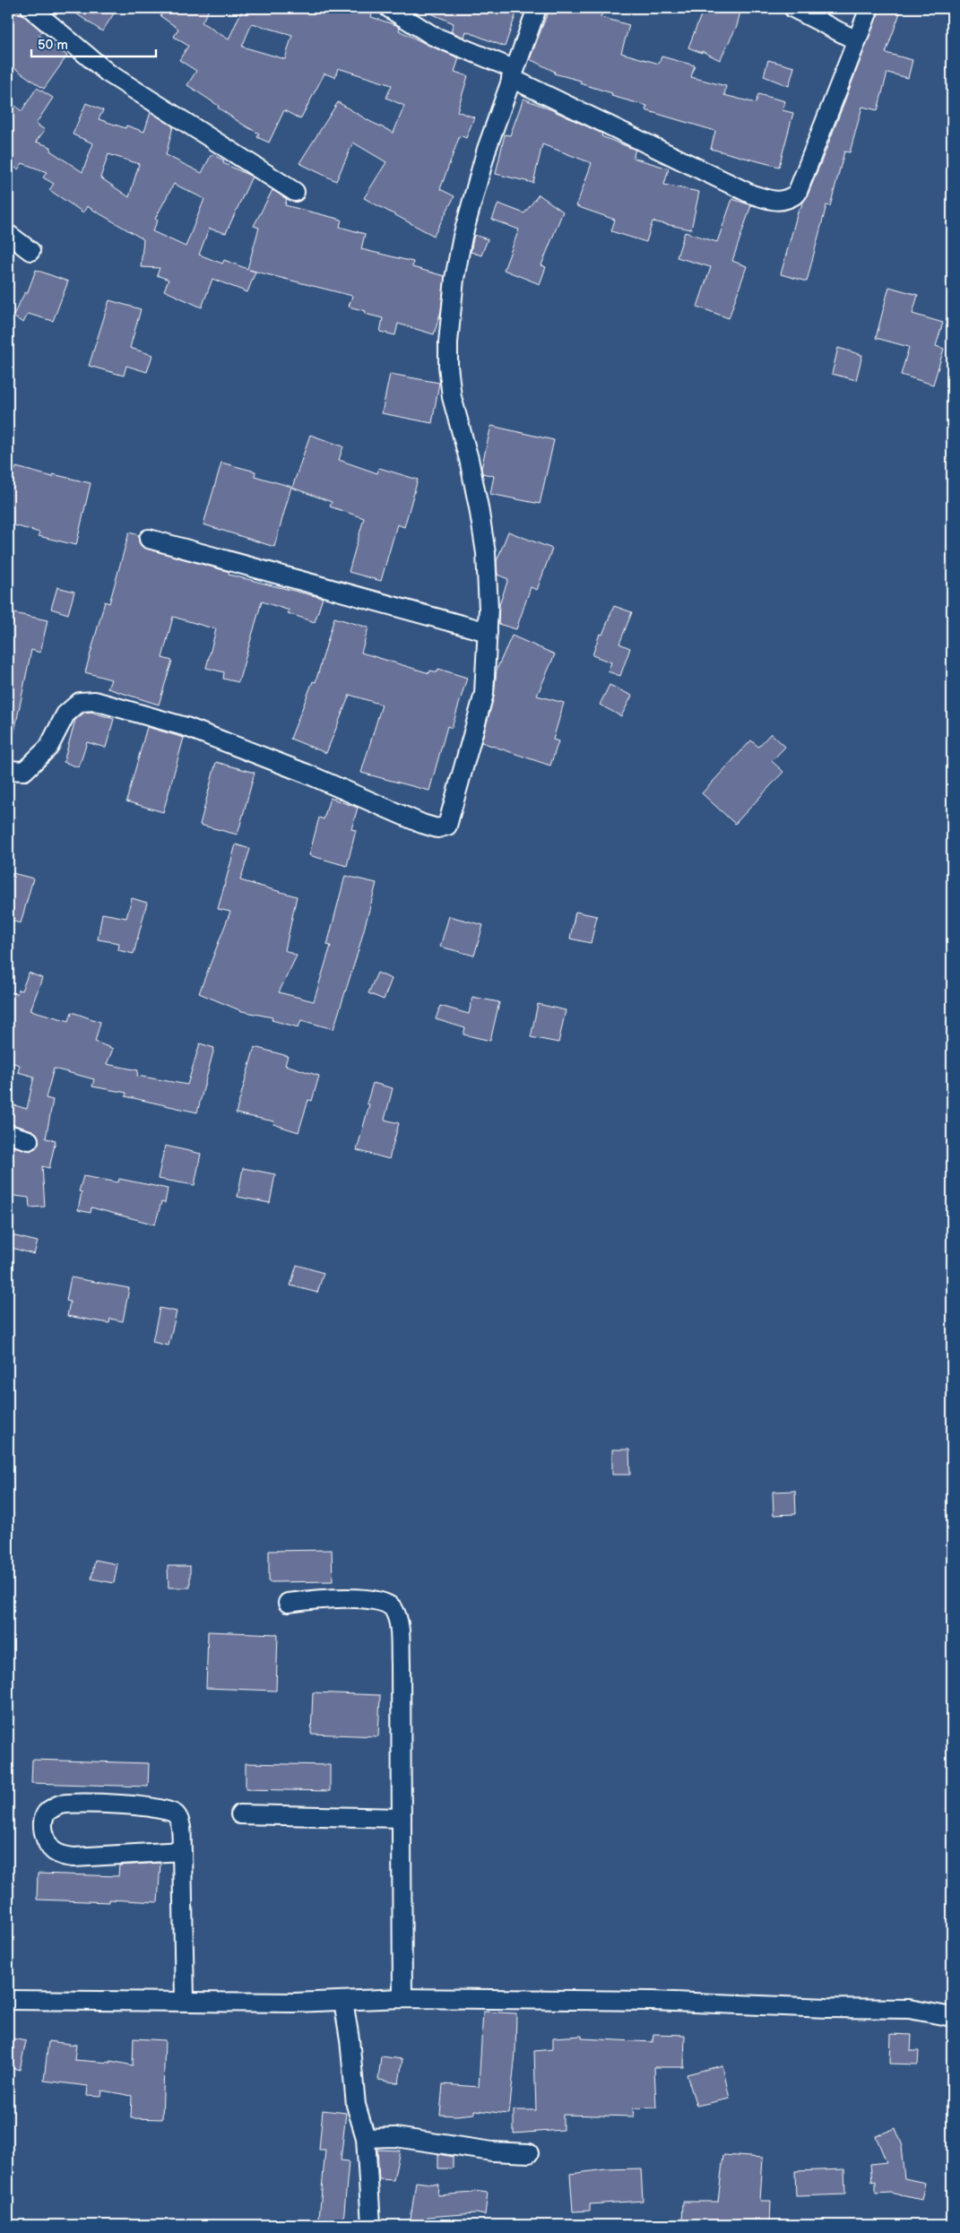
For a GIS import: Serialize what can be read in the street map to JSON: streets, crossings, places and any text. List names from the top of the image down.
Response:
{
  "scale_bar": "50 m"
}
